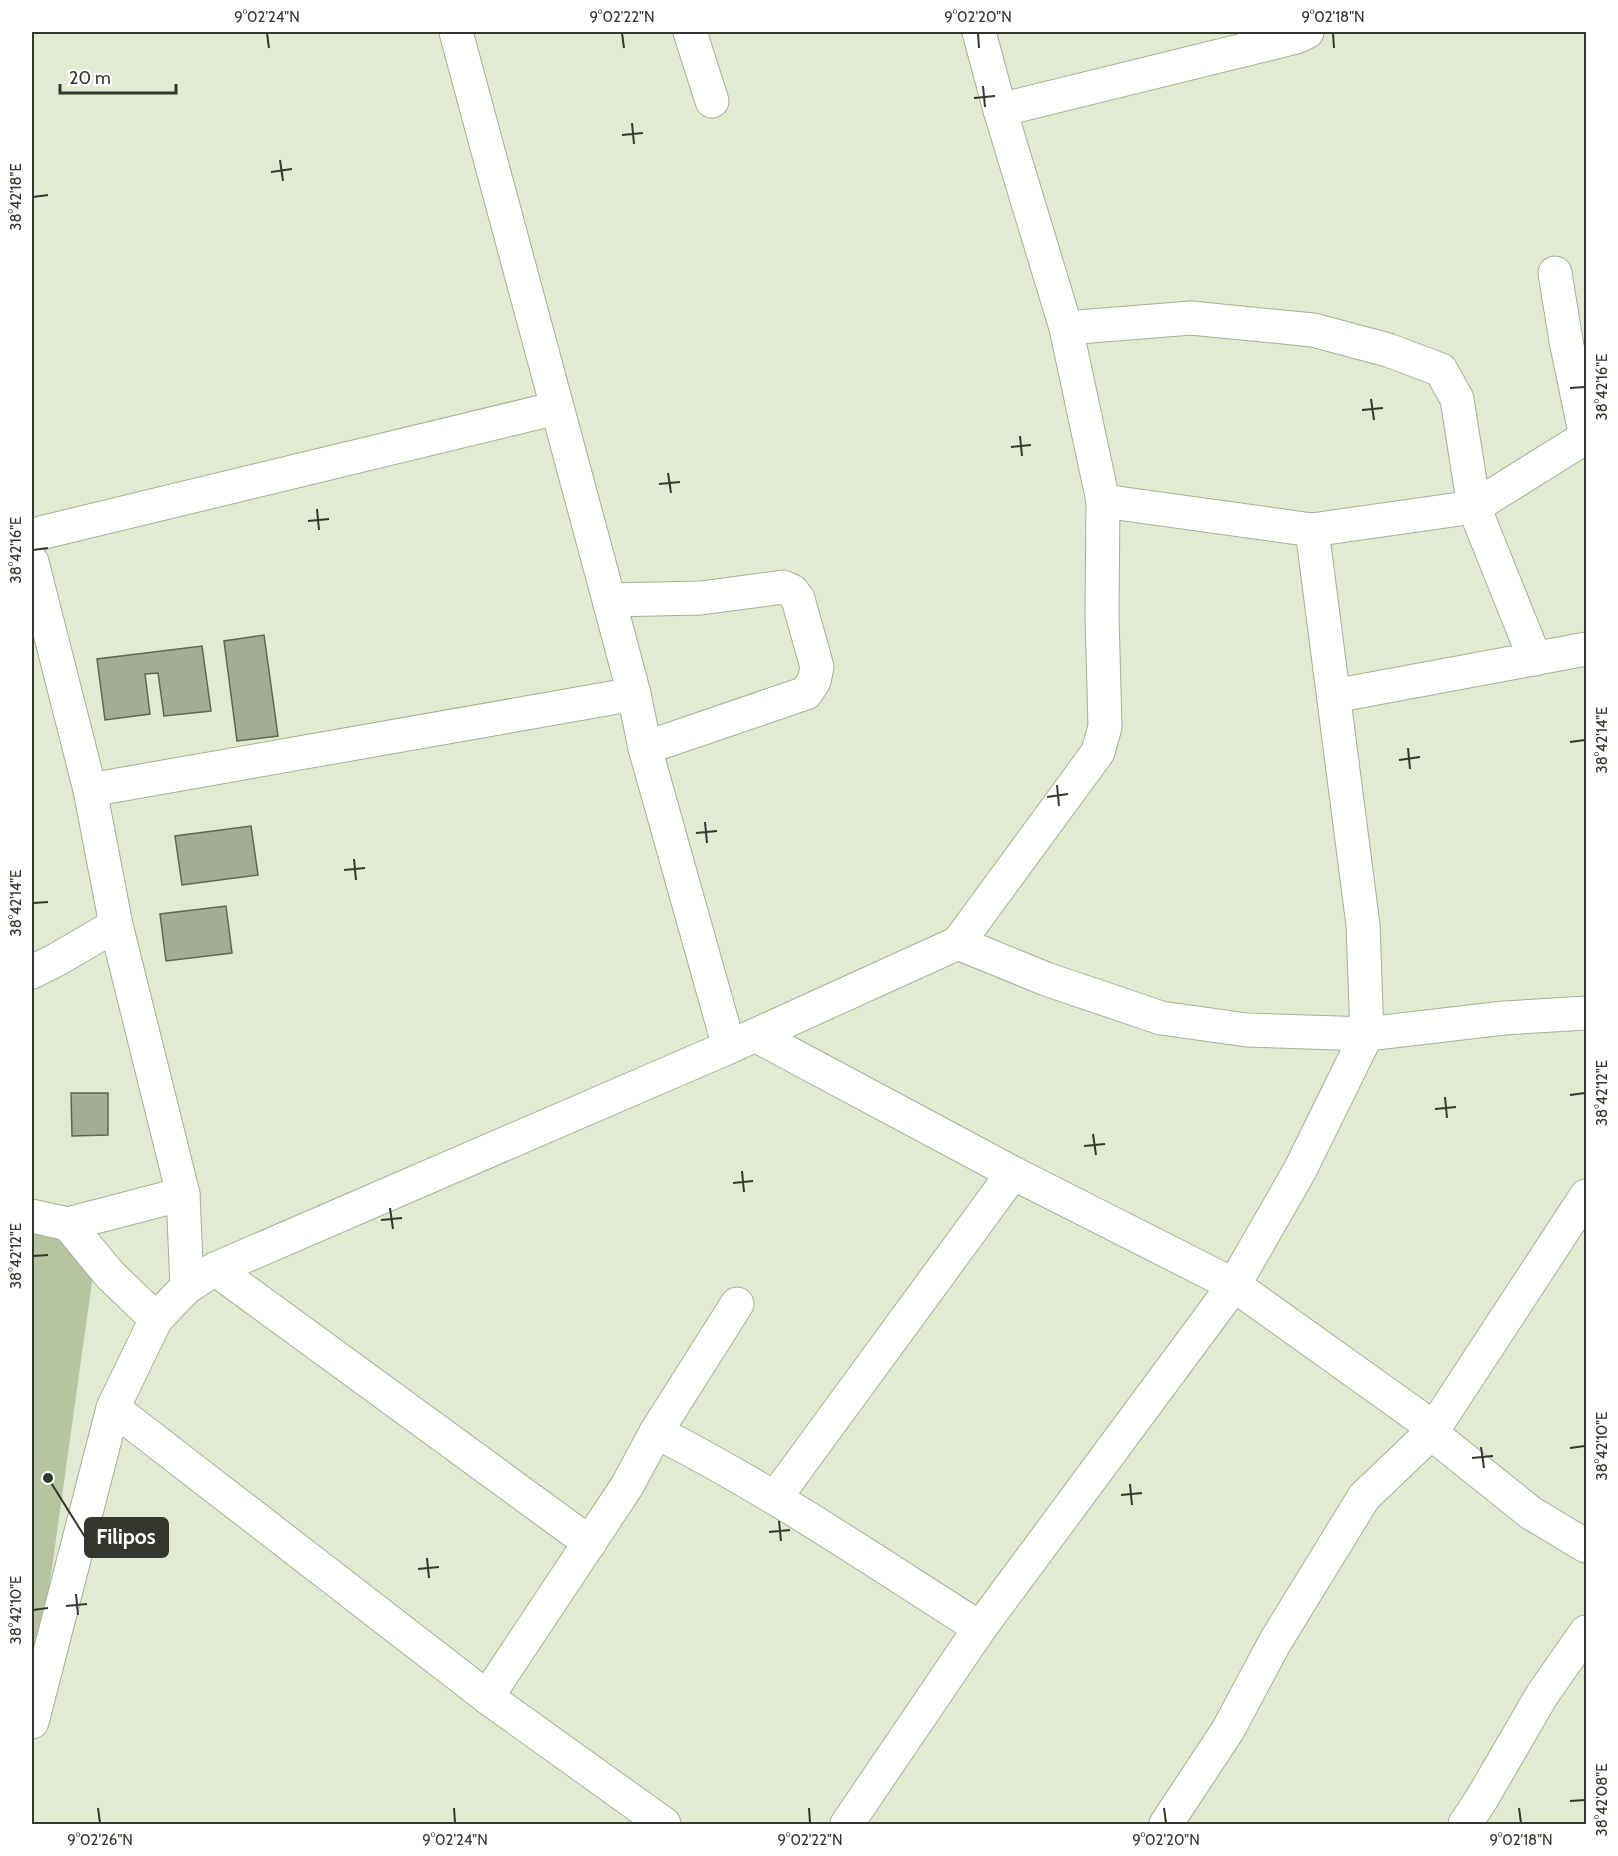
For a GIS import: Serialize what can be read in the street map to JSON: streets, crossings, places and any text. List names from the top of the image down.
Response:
{
  "places": ["Filipos"],
  "scale_bar": "20 m",
  "coordinates": [
    "9°02'24\"N",
    "9°02'22\"N",
    "9°02'20\"N",
    "9°02'18\"N",
    "38°42'18\"E",
    "38°42'16\"E",
    "38°42'14\"E",
    "38°42'12\"E",
    "38°42'10\"E",
    "38°42'08\"E",
    "9°02'26\"N"
  ]
}
